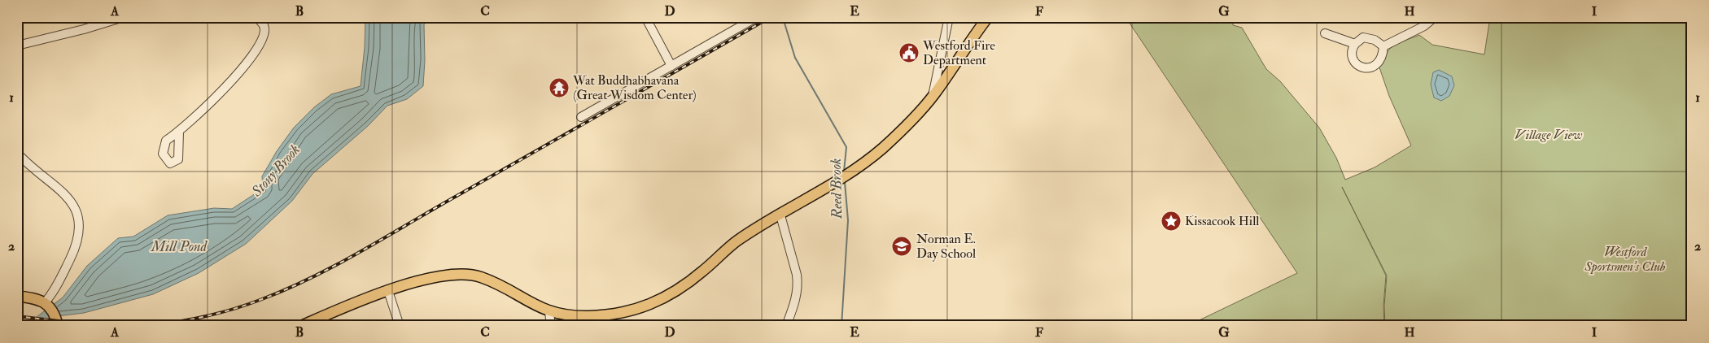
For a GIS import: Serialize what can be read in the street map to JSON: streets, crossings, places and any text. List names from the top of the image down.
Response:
{
  "water": ["Stony Brook", "Reed Brook", "Mill Pond"],
  "parks": ["Village View", "Westford Sportsmen’s Club"],
  "places": {
    "public building": ["Westford Fire Department"],
    "temple": ["Wat Buddhabhavana (Great Wisdom Center)"],
    "place": ["Kissacook Hill"],
    "school or university": ["Norman E. Day School"]
  },
  "grid": {
    "columns": [
      "A",
      "B",
      "C",
      "D",
      "E",
      "F",
      "G",
      "H",
      "I"
    ],
    "rows": ["1", "2"]
  }
}
